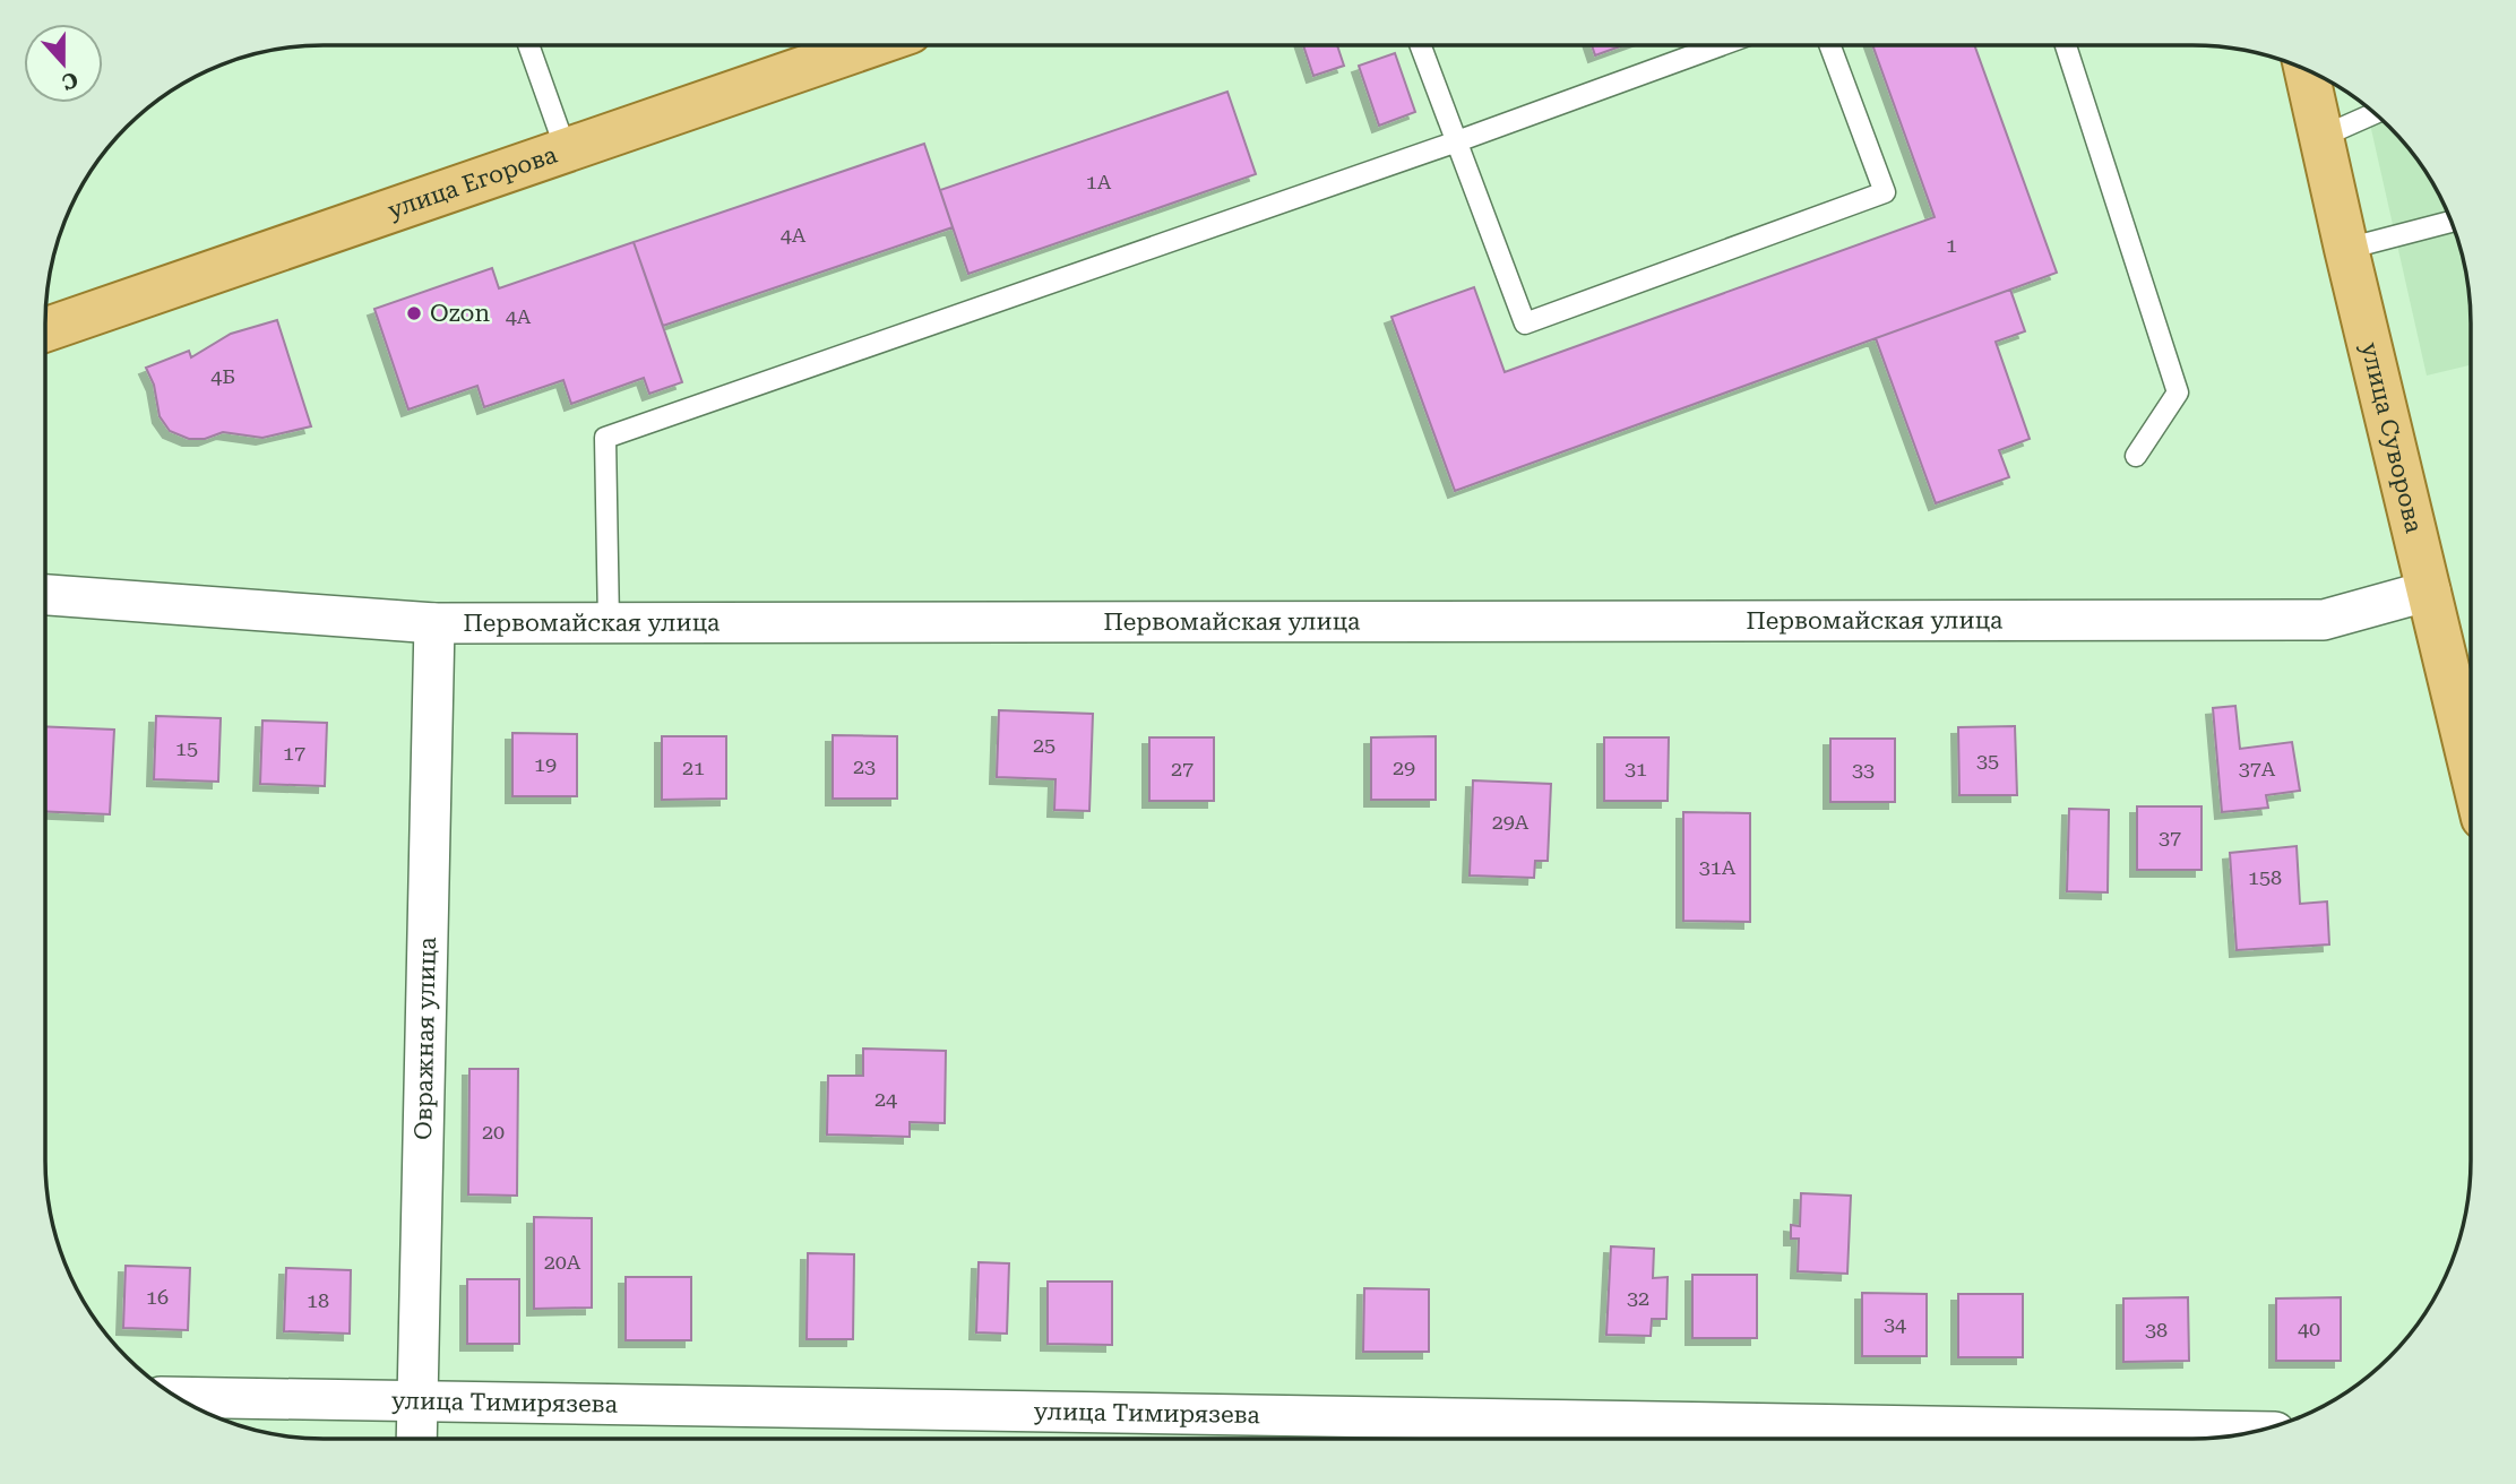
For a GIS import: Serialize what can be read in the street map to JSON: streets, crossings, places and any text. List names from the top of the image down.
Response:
{
  "streets": {
    "main road": ["улица Егорова", "улица Суворова"],
    "street": ["Первомайская улица", "Овражная улица", "улица Тимирязева"]
  },
  "crossings": [
    ["улица Суворова", "Первомайская улица"],
    ["Первомайская улица", "Овражная улица"],
    ["Овражная улица", "улица Тимирязева"]
  ],
  "places": ["Ozon"],
  "house_numbers": [
    "1А",
    "4А",
    "1",
    "4А",
    "4Б",
    "25",
    "15",
    "17",
    "35",
    "19",
    "23",
    "21",
    "29",
    "27",
    "31",
    "37А",
    "33",
    "29А",
    "37",
    "31А",
    "158",
    "24",
    "20",
    "20А",
    "16",
    "32",
    "18",
    "34",
    "40",
    "38"
  ],
  "north": "bottom"
}
